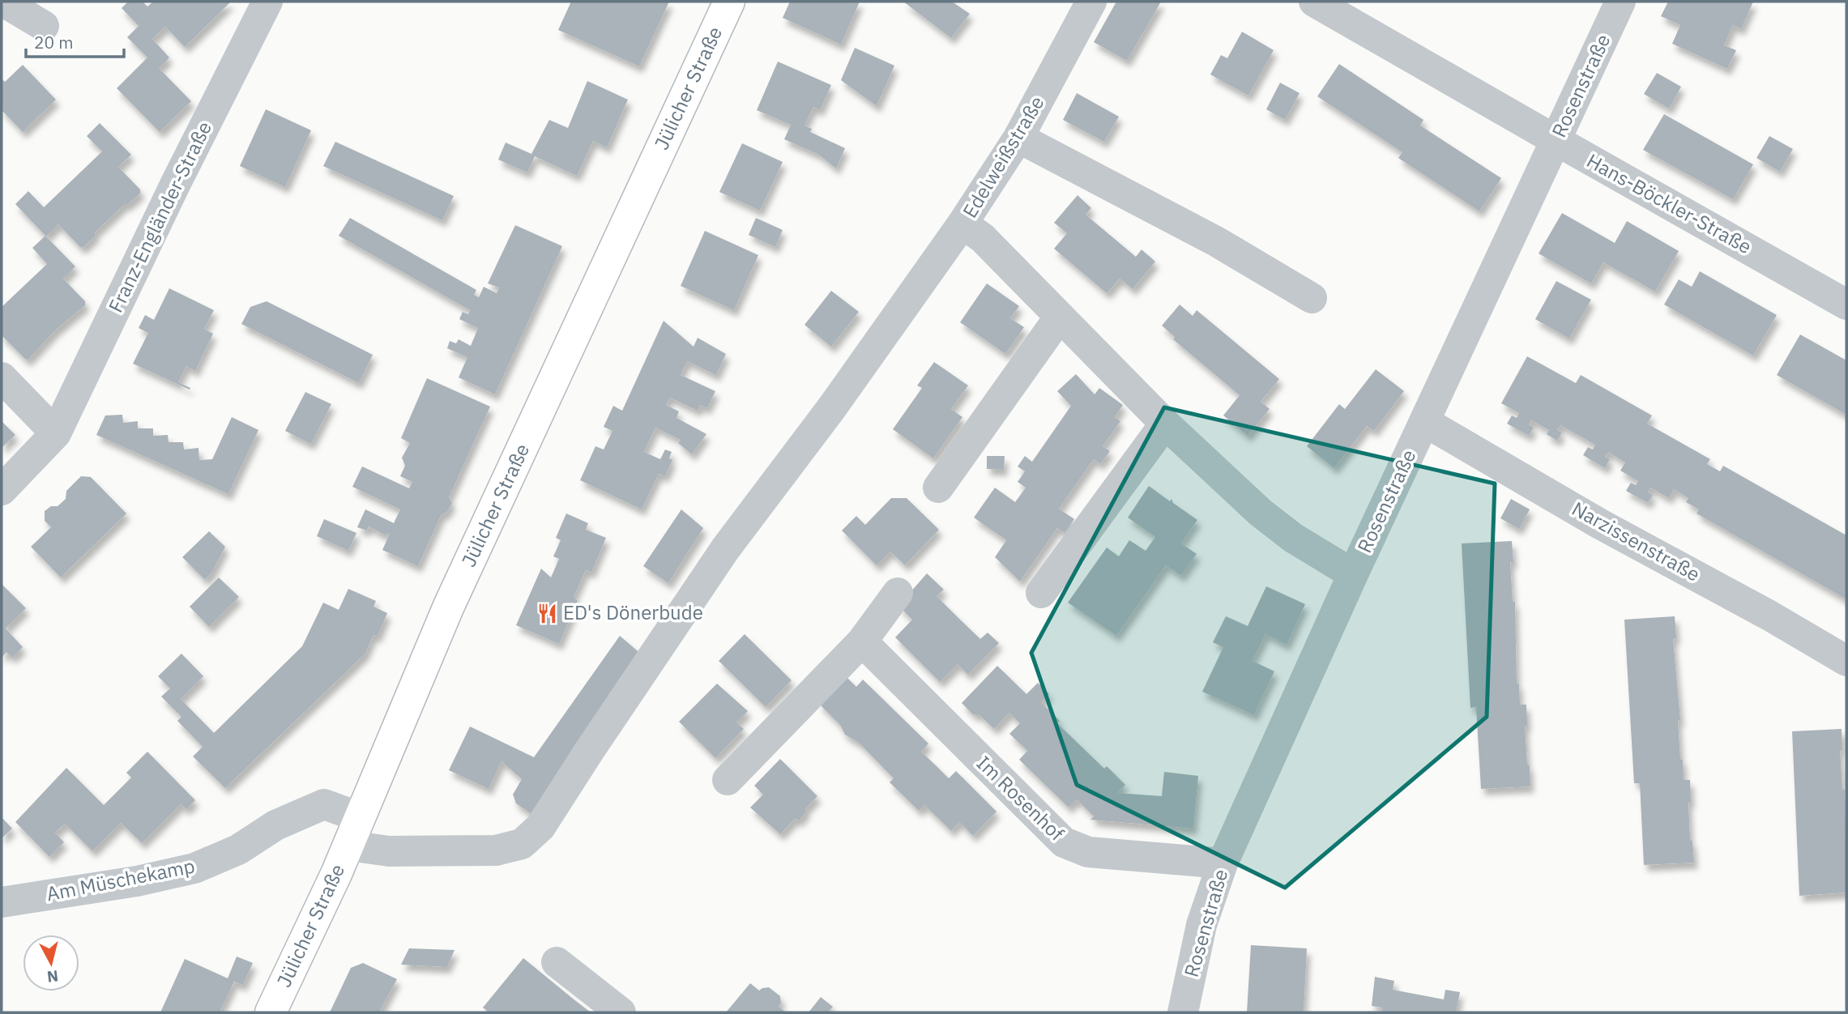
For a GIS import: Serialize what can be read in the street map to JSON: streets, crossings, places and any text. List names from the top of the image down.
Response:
{
  "streets": {
    "main road": ["Jülicher Straße"],
    "street": [
      "Rosenstraße",
      "Edelweißstraße",
      "Hans-Böckler-Straße",
      "Franz-Engländer-Straße",
      "Narzissenstraße",
      "Im Rosenhof",
      "Am Müschekamp"
    ]
  },
  "crossings": [
    ["Rosenstraße", "Edelweißstraße"],
    ["Rosenstraße", "Hans-Böckler-Straße"],
    ["Rosenstraße", "Narzissenstraße"],
    ["Rosenstraße", "Im Rosenhof"],
    ["Jülicher Straße", "Am Müschekamp"]
  ],
  "places": {
    "restaurant": ["ED's Dönerbude"]
  },
  "scale_bar": "20 m",
  "north": "bottom"
}
